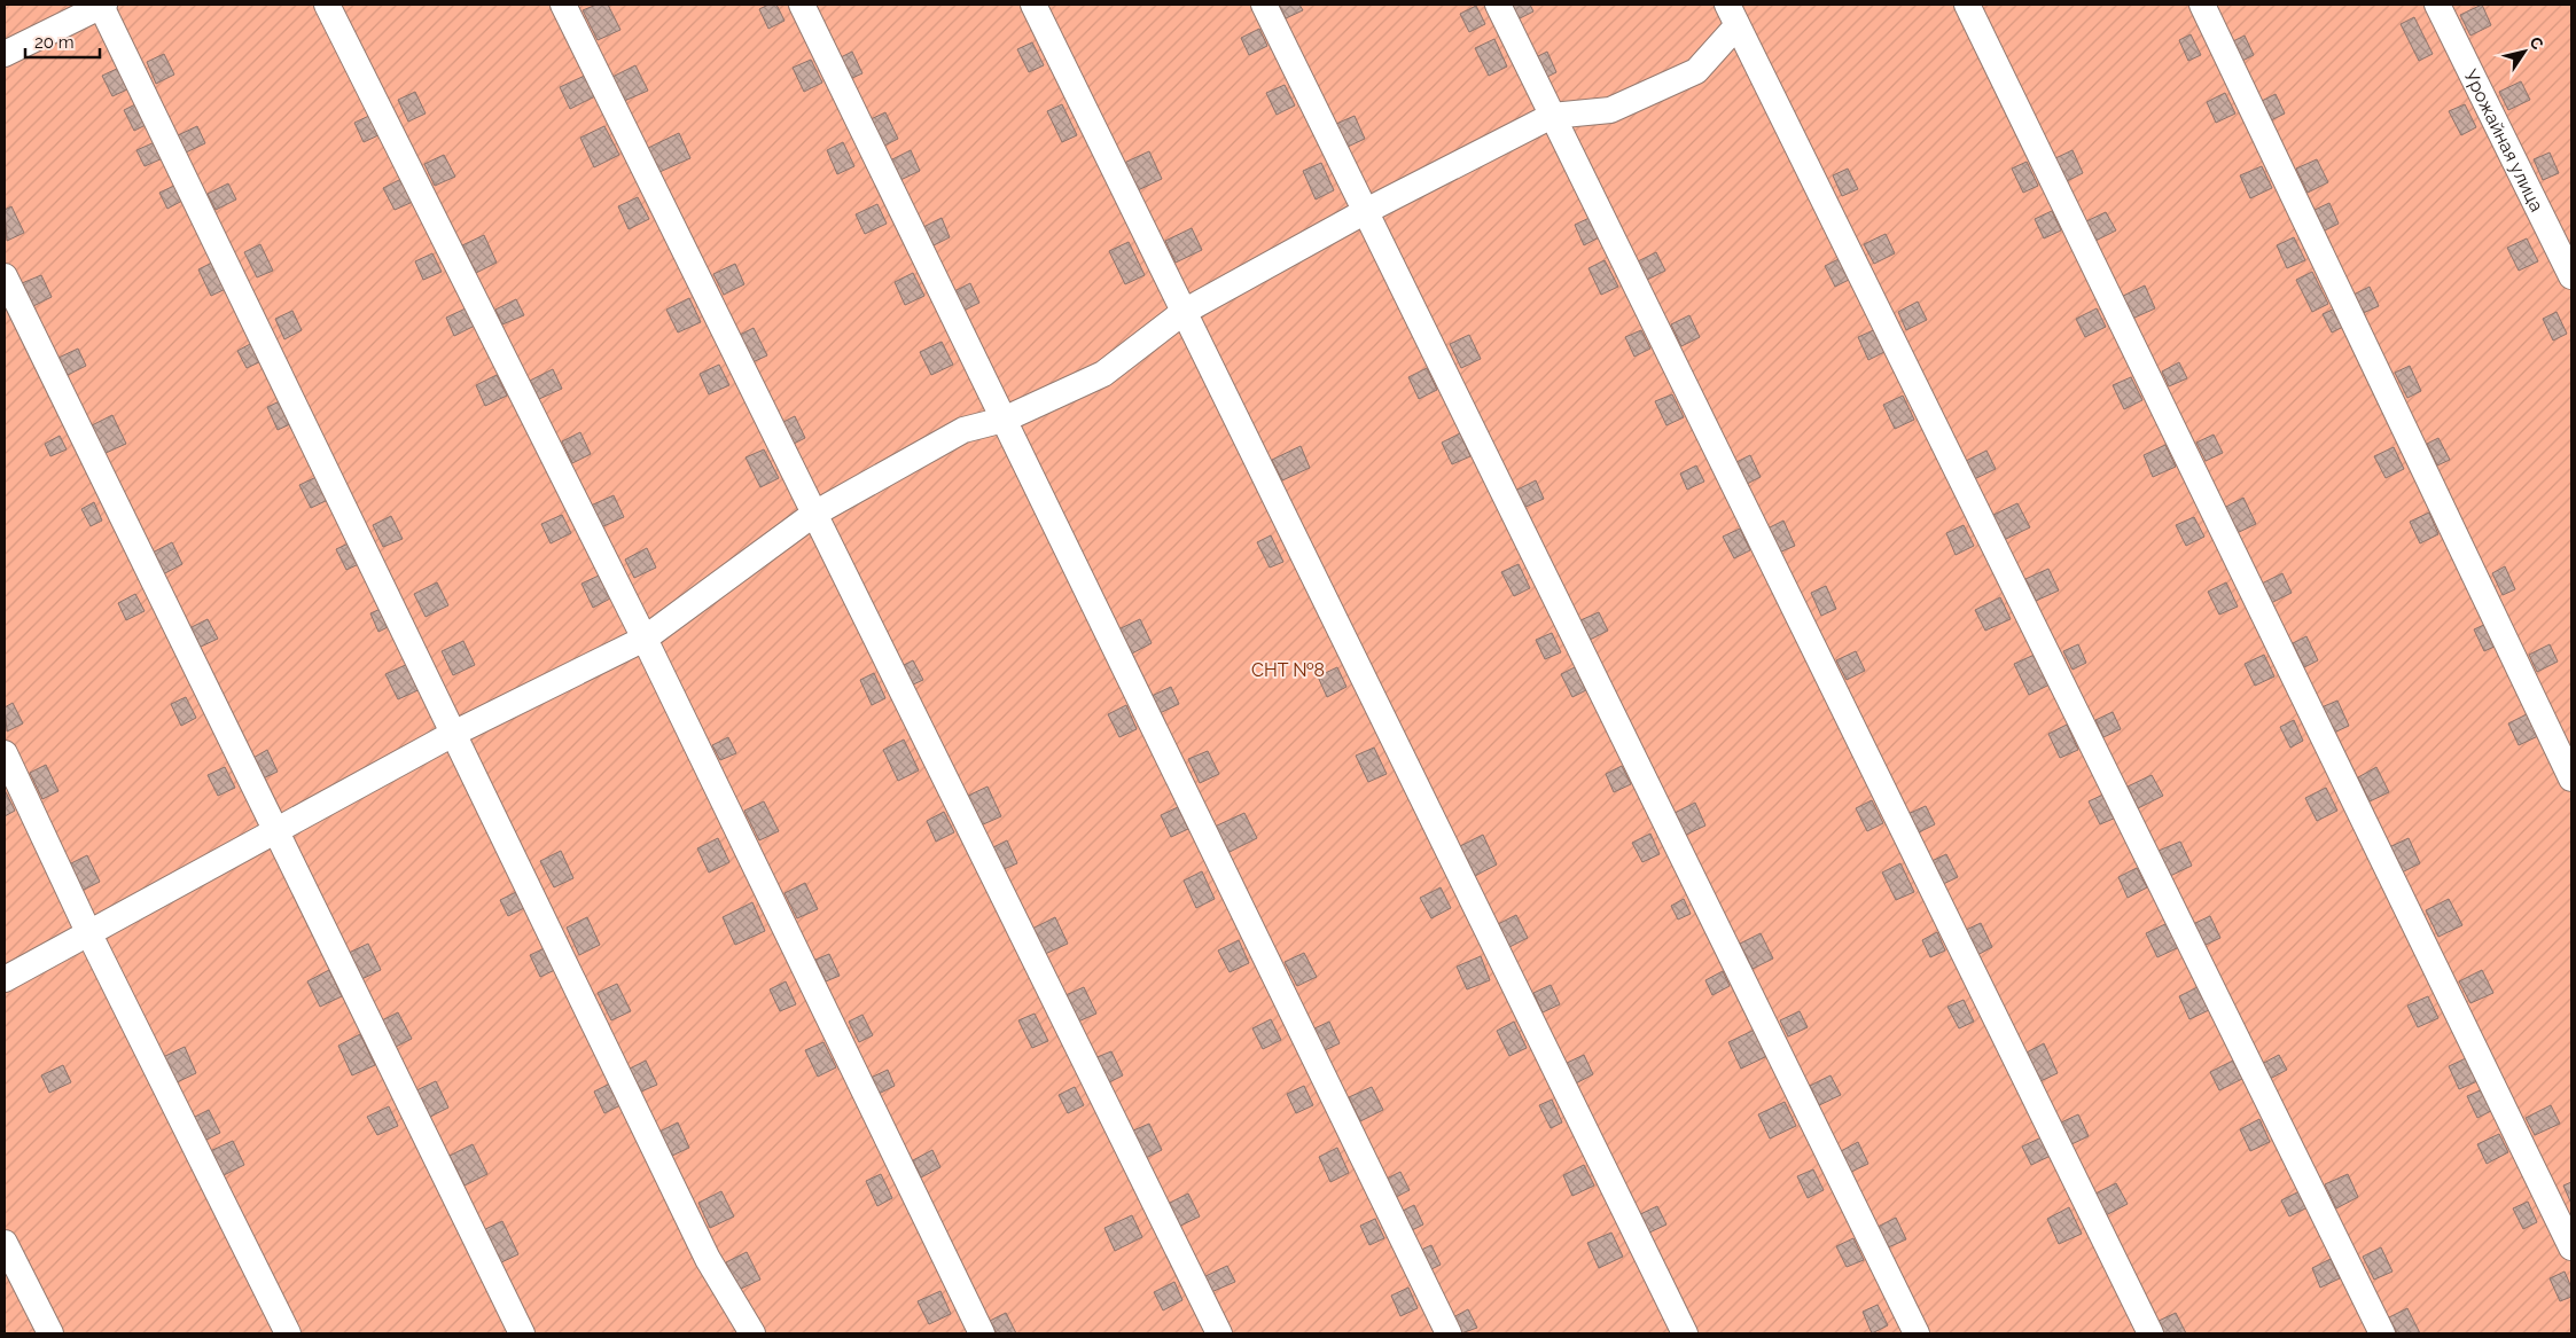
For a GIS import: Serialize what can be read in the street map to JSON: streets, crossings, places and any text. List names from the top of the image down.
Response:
{
  "streets": {
    "street": ["Урожайная улица"]
  },
  "parks": ["СНТ №8"],
  "scale_bar": "20 m",
  "north": "top right"
}
